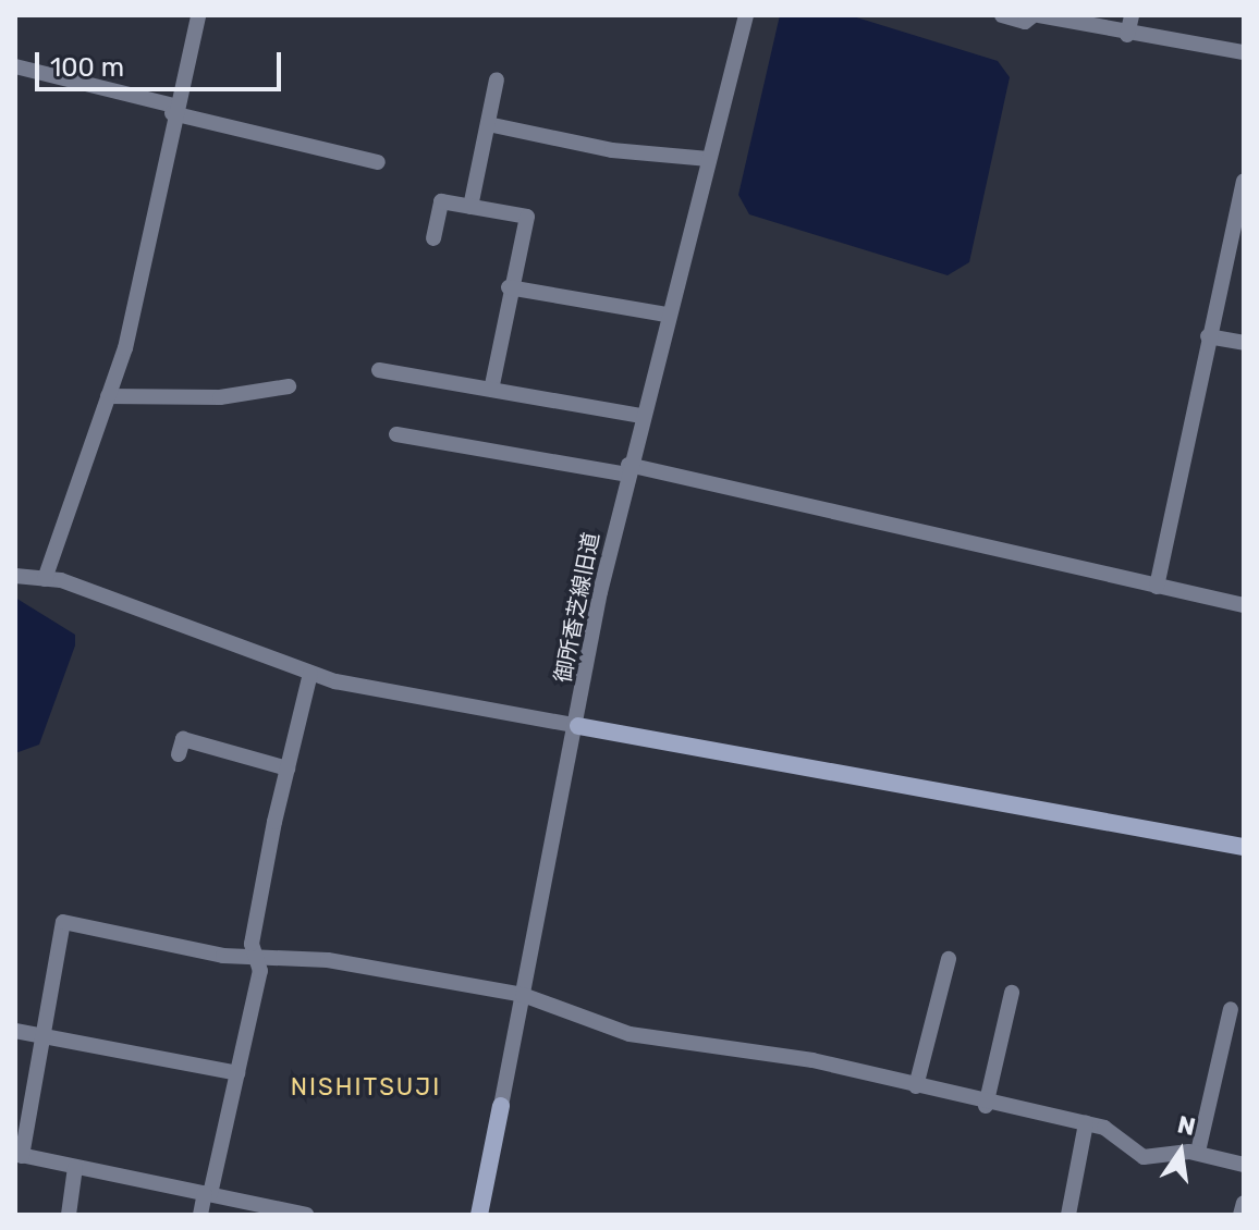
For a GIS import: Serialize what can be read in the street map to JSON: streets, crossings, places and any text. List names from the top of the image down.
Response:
{
  "streets": {
    "street": ["御所香芝線旧道"]
  },
  "districts": ["NISHITSUJI"],
  "scale_bar": "100 m",
  "north": "top"
}
